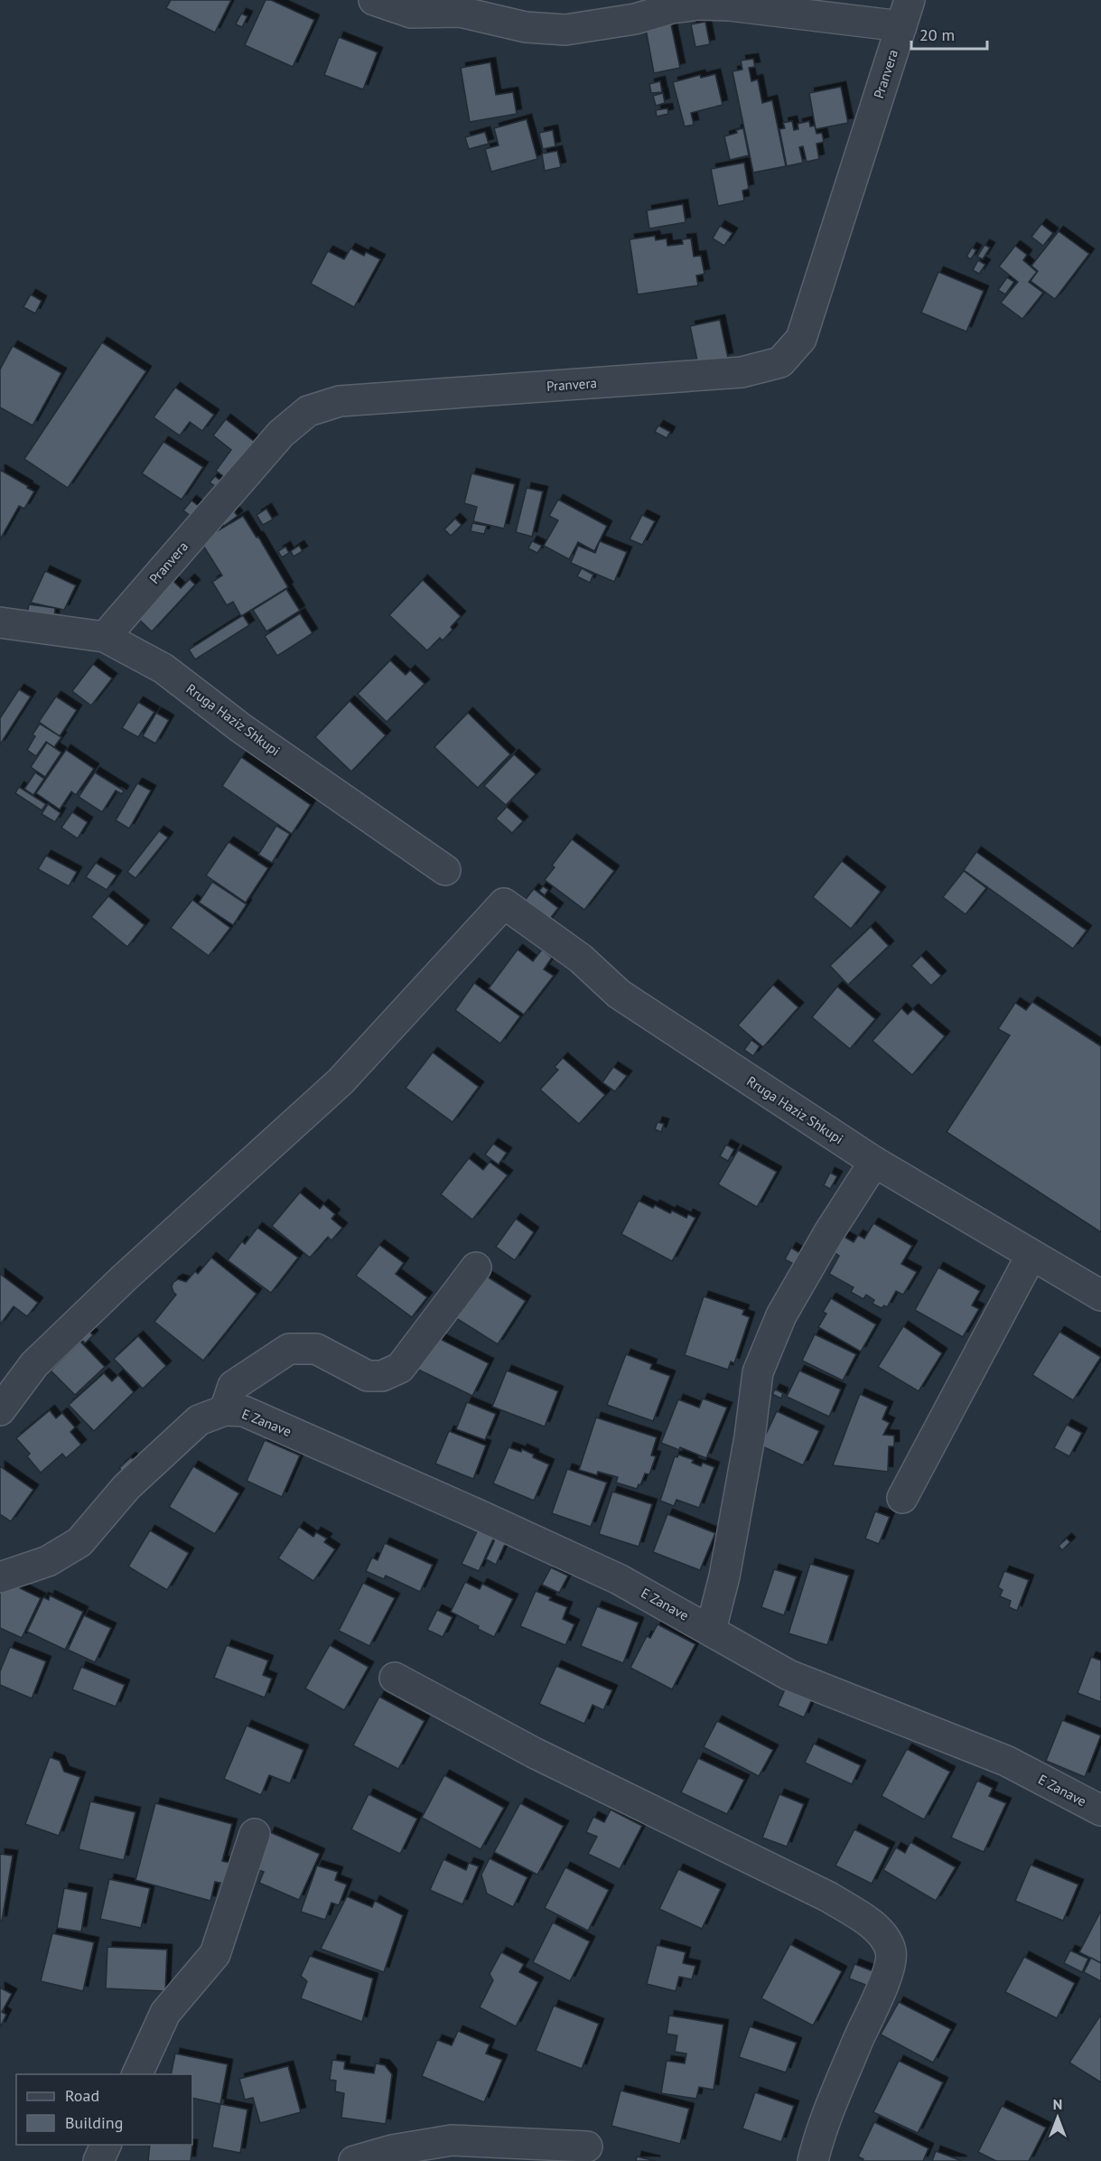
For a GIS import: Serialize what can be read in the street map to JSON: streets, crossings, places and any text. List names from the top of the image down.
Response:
{
  "streets": {
    "street": ["Pranvera", "Rruga Haziz Shkupi", "E Zanave"]
  },
  "crossings": [
    ["Pranvera", "Rruga Haziz Shkupi"]
  ],
  "legend": ["Road", "Building"],
  "scale_bar": "20 m",
  "north": "top"
}
